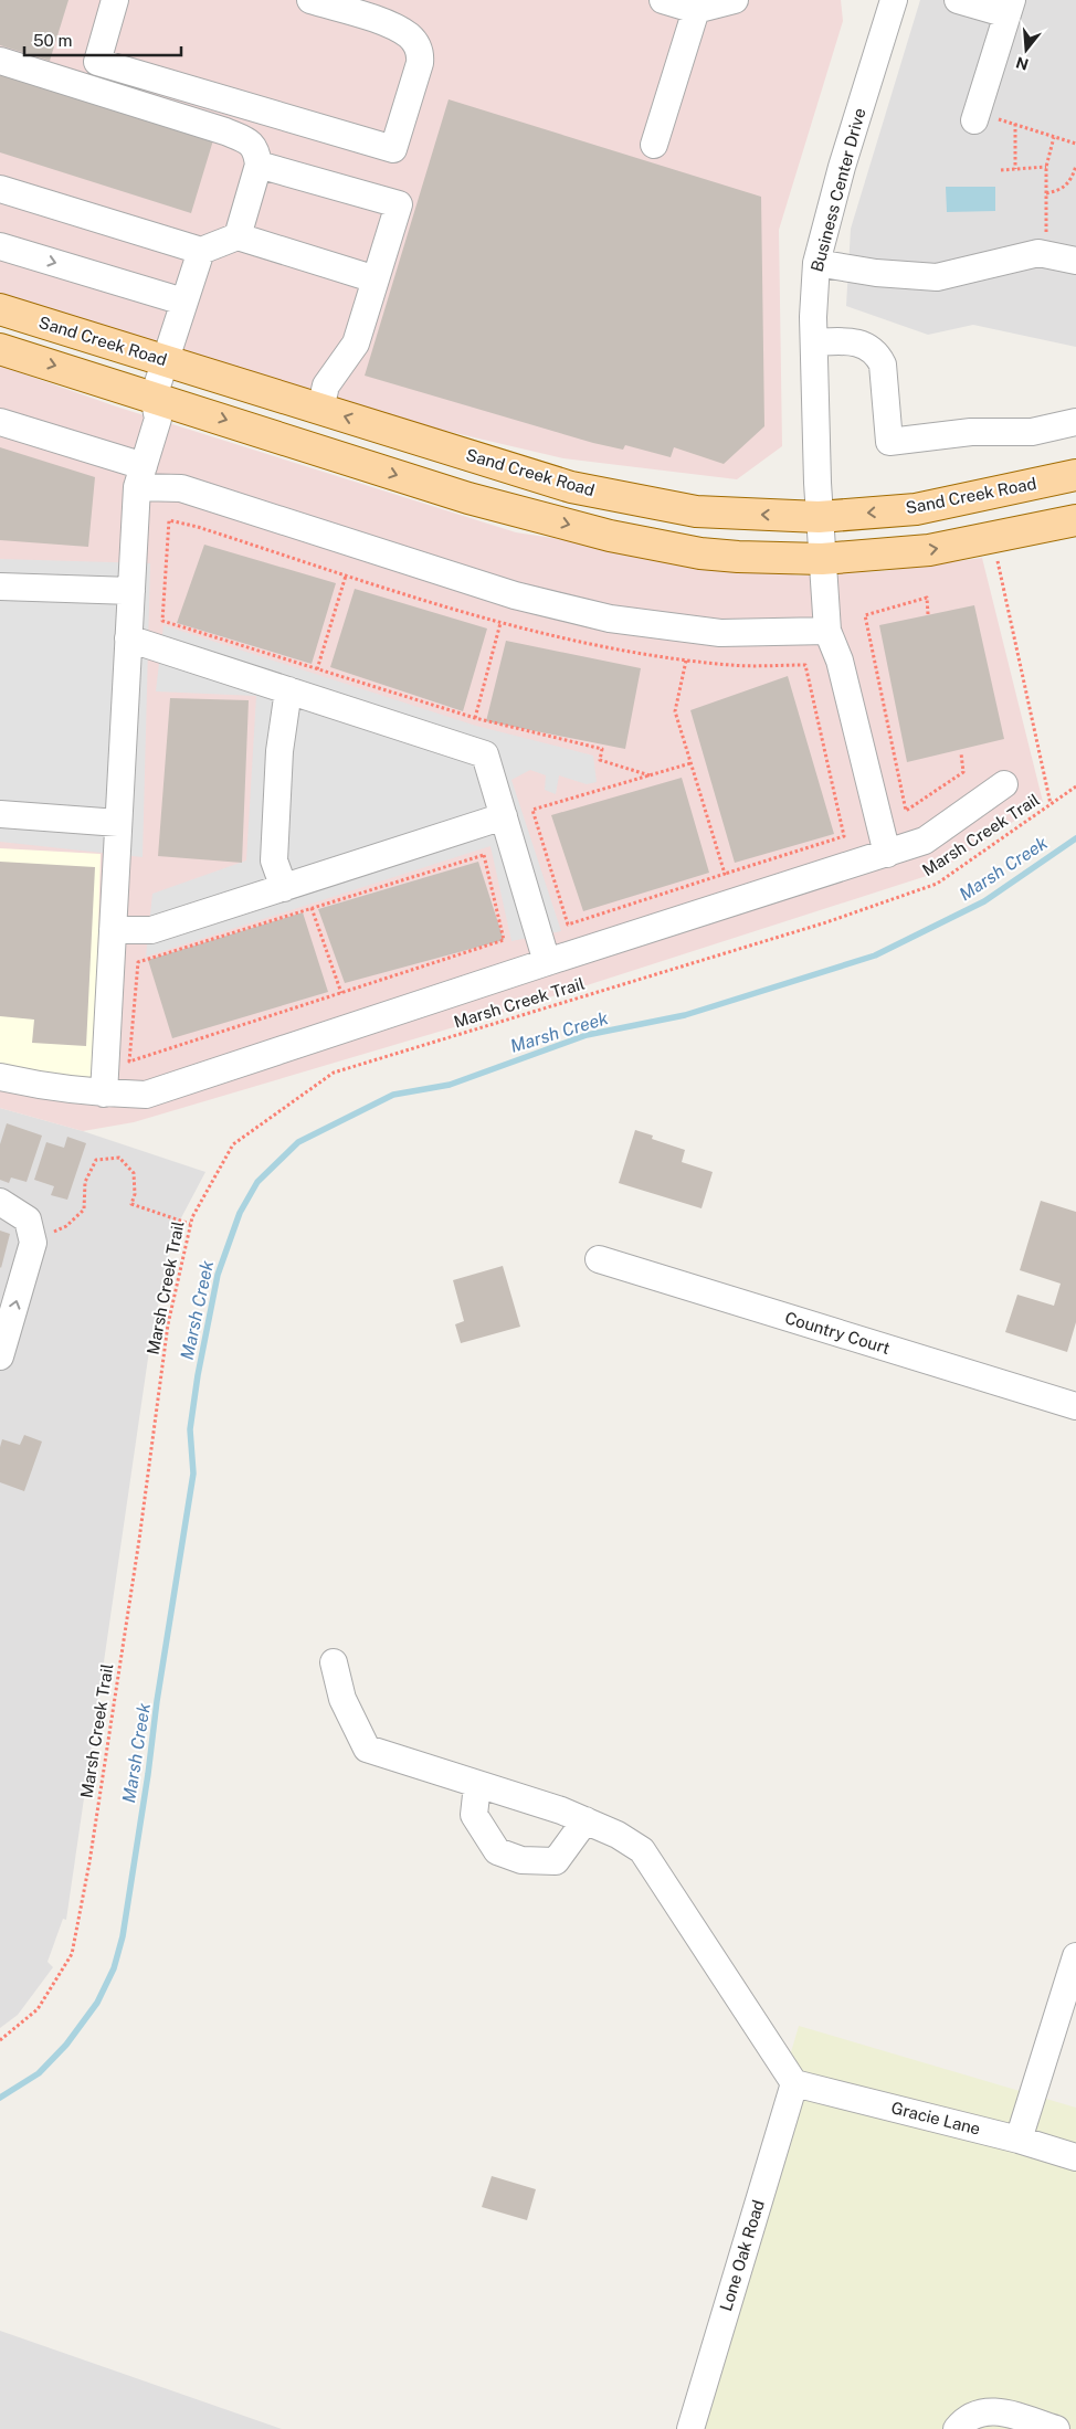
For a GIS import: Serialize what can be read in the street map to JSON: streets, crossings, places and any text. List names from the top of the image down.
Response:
{
  "streets": {
    "main road": ["Sand Creek Road"],
    "street": [
      "Business Center Drive",
      "Country Court",
      "Gracie Lane",
      "Lone Oak Road"
    ],
    "path": ["Marsh Creek Trail"]
  },
  "crossings": [
    ["Business Center Drive", "Sand Creek Road"],
    ["Gracie Lane", "Lone Oak Road"]
  ],
  "water": ["Marsh Creek"],
  "scale_bar": "50 m",
  "north": "bottom"
}
